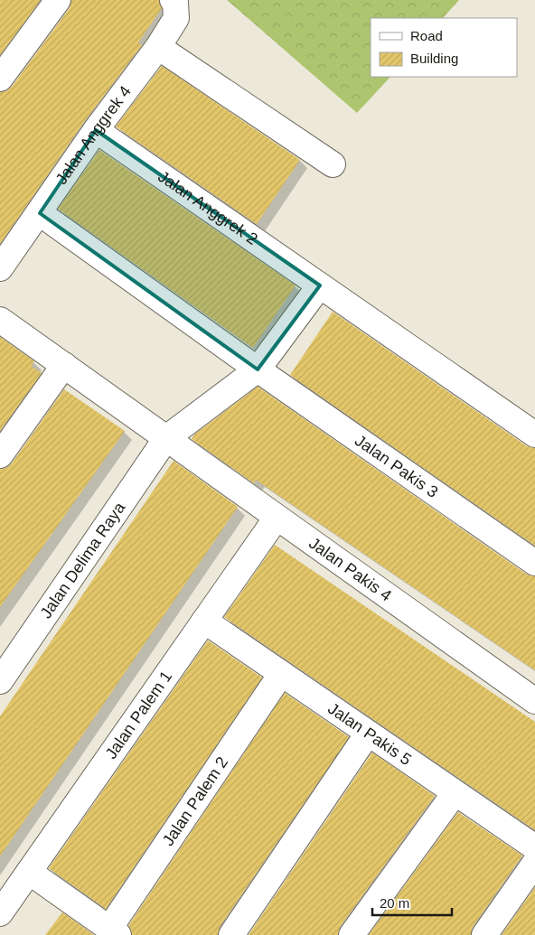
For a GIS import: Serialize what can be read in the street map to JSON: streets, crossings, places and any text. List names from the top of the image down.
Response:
{
  "streets": {
    "street": [
      "Jalan Anggrek 4",
      "Jalan Anggrek 2",
      "Jalan Pakis 3",
      "Jalan Delima Raya",
      "Jalan Pakis 4",
      "Jalan Palem 1",
      "Jalan Pakis 5",
      "Jalan Palem 2"
    ]
  },
  "crossings": [
    ["Jalan Anggrek 4", "Jalan Anggrek 2"],
    ["Jalan Anggrek 4", "Jalan Pakis 3"],
    ["Jalan Anggrek 2", "Jalan Delima Raya"],
    ["Jalan Pakis 3", "Jalan Delima Raya"],
    ["Jalan Delima Raya", "Jalan Pakis 4"],
    ["Jalan Pakis 4", "Jalan Palem 1"],
    ["Jalan Palem 1", "Jalan Pakis 5"],
    ["Jalan Pakis 5", "Jalan Palem 2"]
  ],
  "legend": ["Road", "Building"],
  "scale_bar": "20 m"
}
